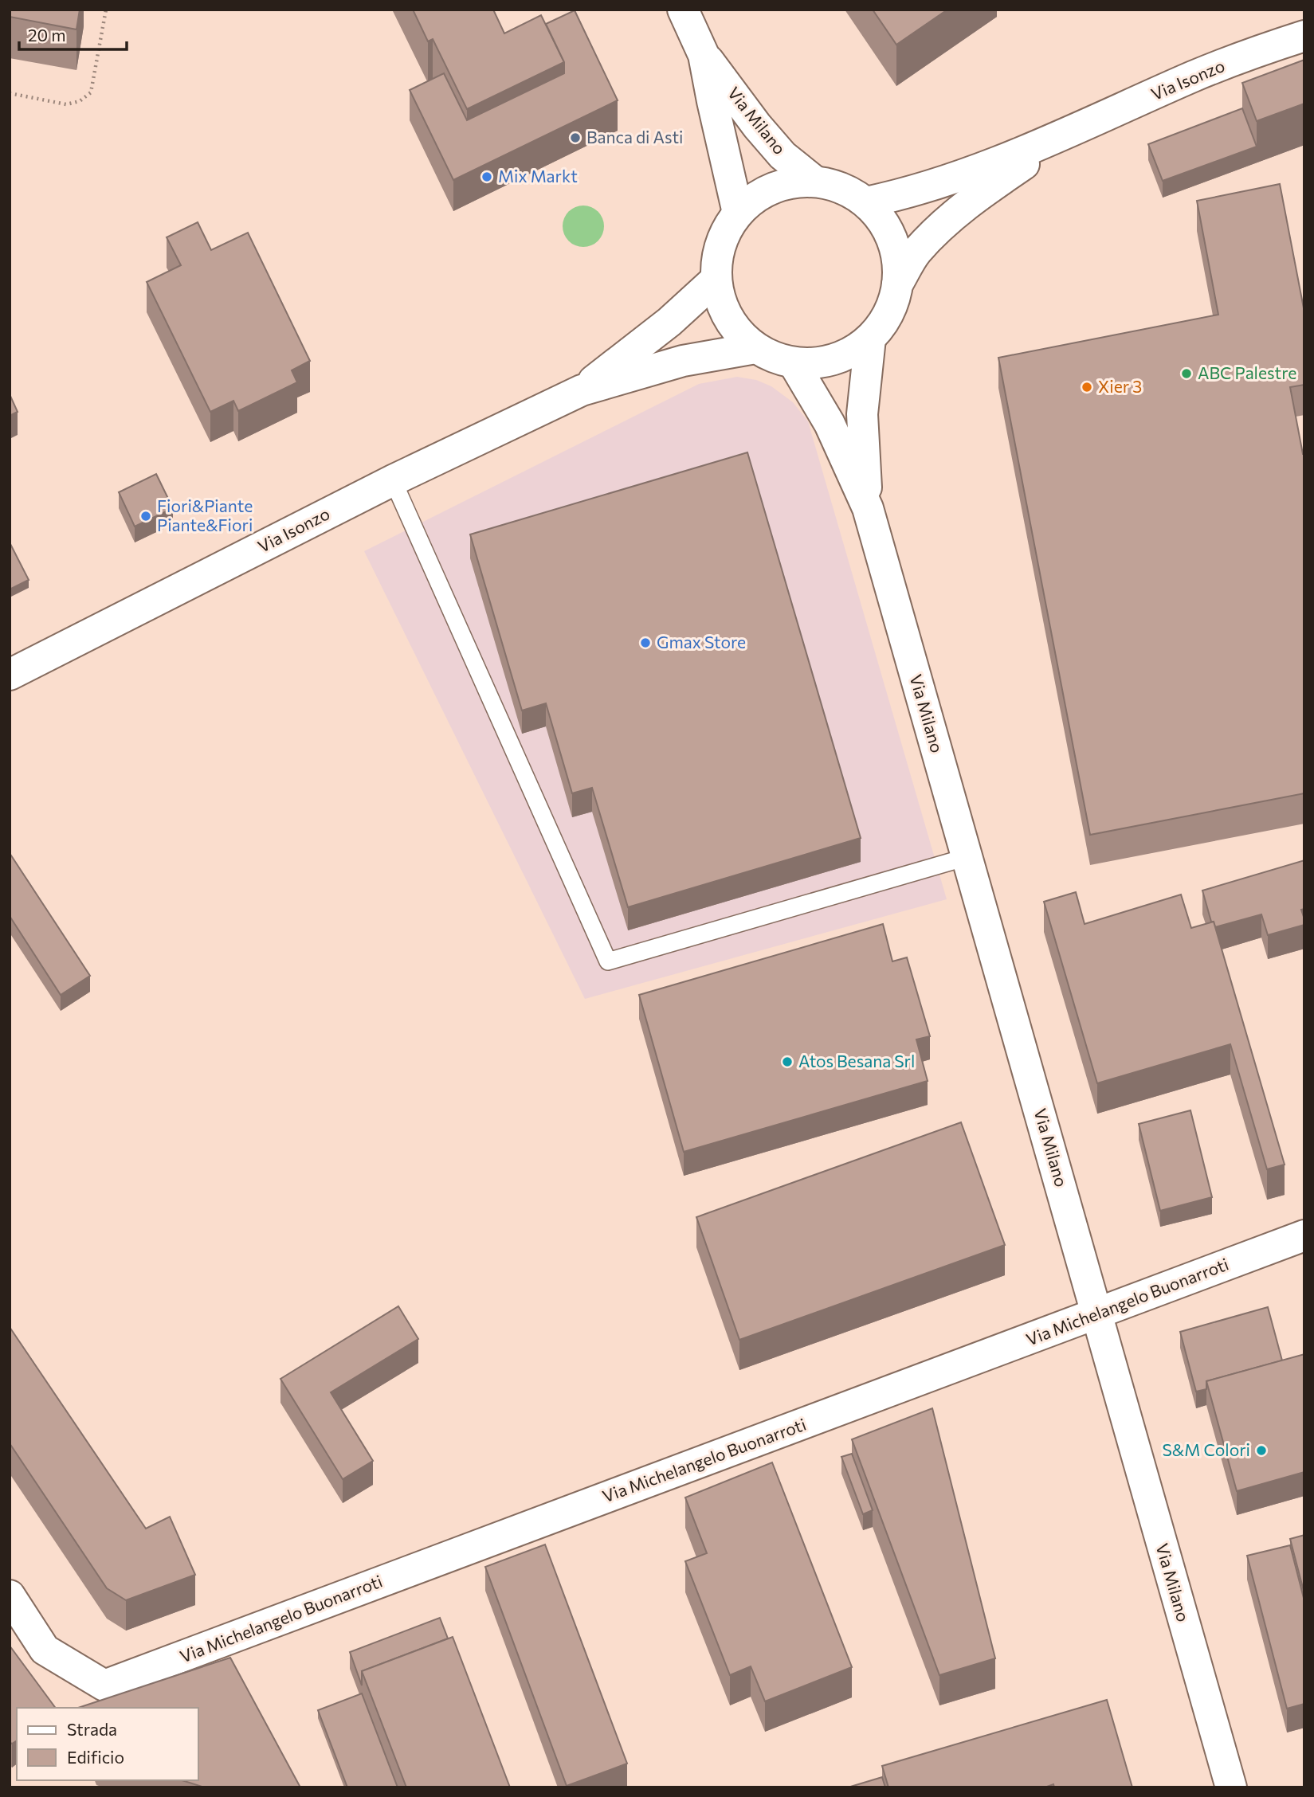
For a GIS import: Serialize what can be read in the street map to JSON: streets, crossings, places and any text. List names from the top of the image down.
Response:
{
  "streets": {
    "street": ["Via Isonzo", "Via Milano", "Via Michelangelo Buonarroti"]
  },
  "crossings": [
    ["Via Isonzo", "Via Milano"],
    ["Via Milano", "Via Michelangelo Buonarroti"]
  ],
  "places": [
    "Banca di Asti",
    "Mix Markt",
    "ABC Palestre",
    "Xier 3",
    "Fiori&Piante Piante&Fiori",
    "Gmax Store",
    "Atos Besana Srl",
    "S&M Colori"
  ],
  "legend": ["Strada", "Edificio"],
  "scale_bar": "20 m"
}
